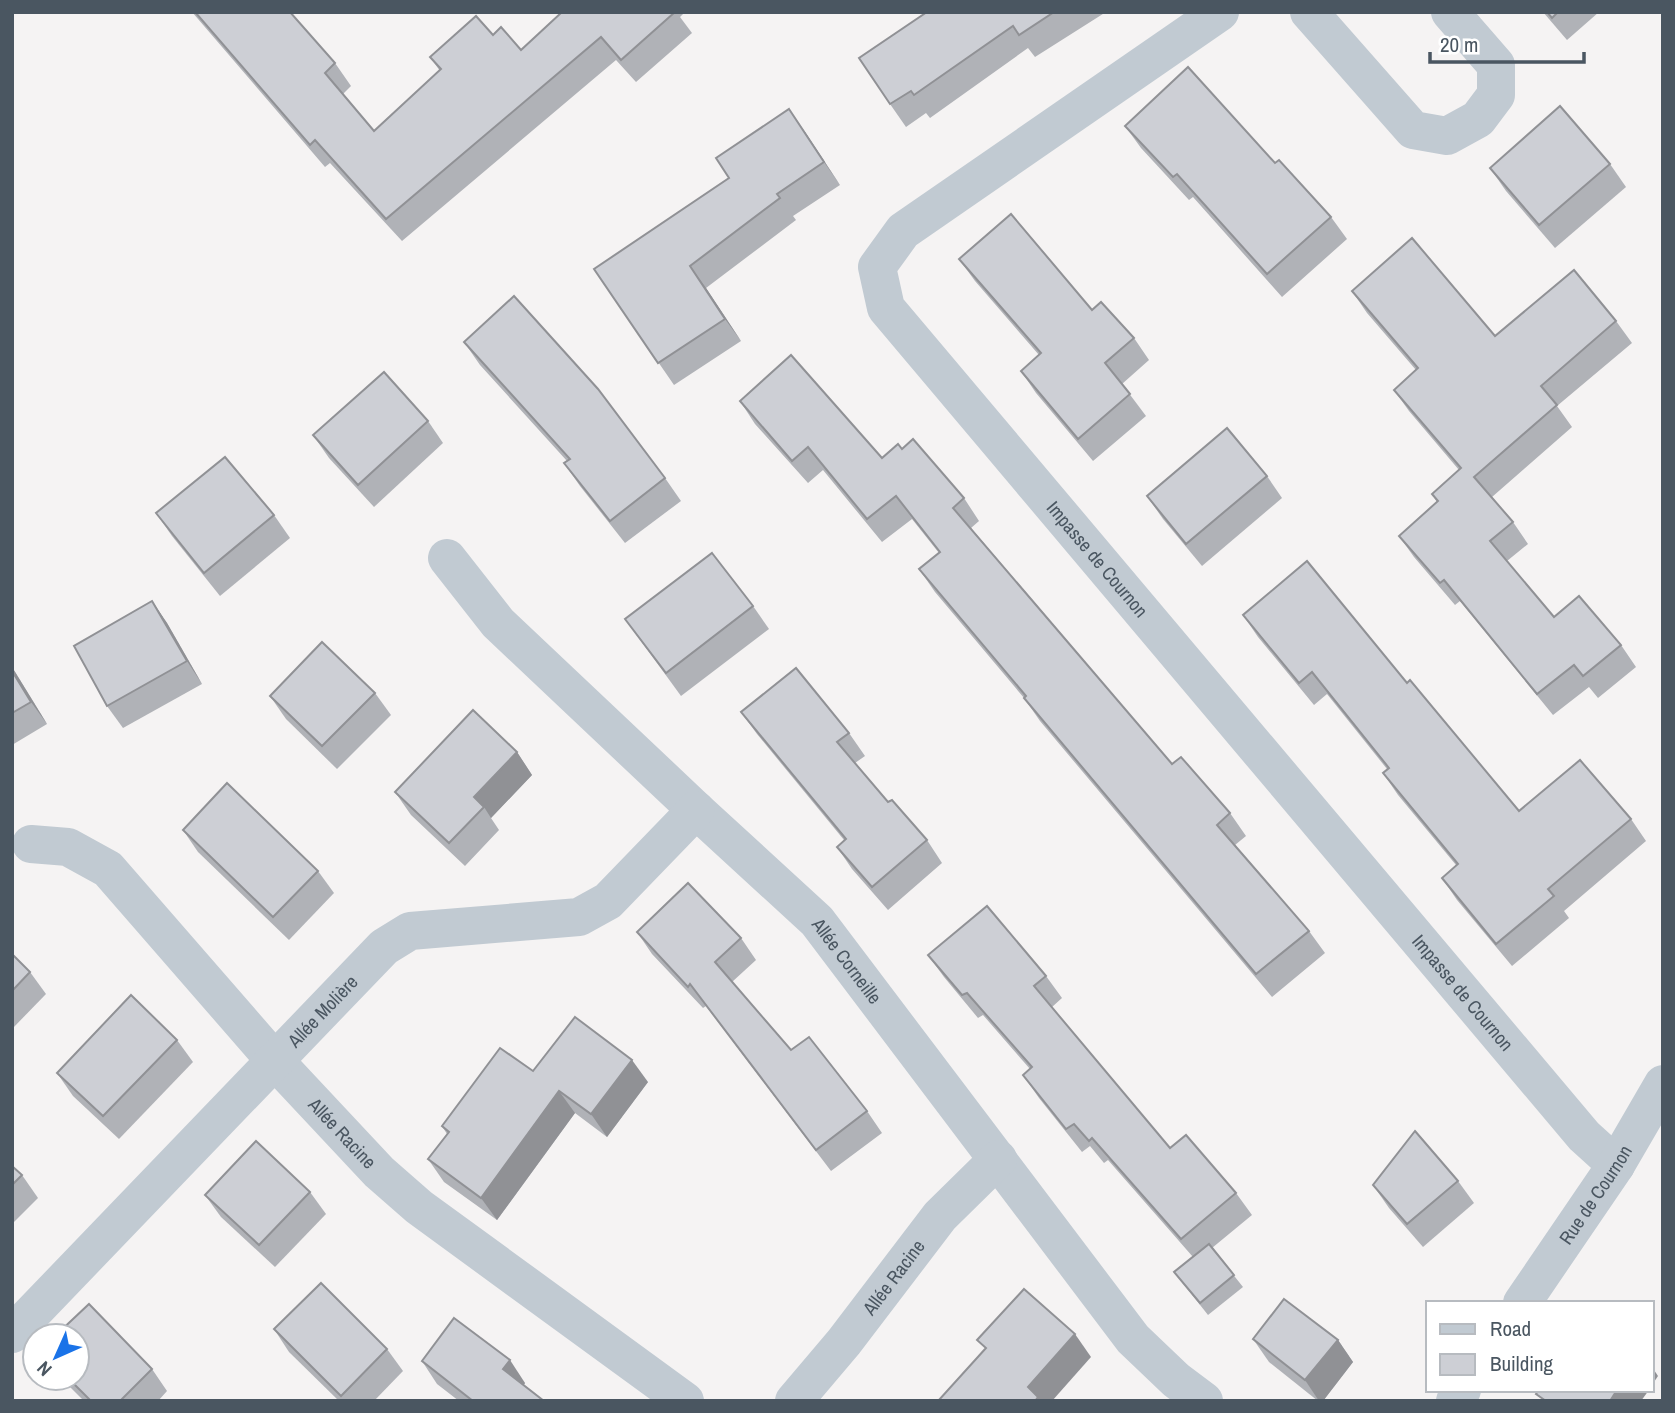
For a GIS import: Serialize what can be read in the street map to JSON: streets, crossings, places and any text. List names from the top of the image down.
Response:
{
  "streets": {
    "street": [
      "Impasse de Cournon",
      "Allée Corneille",
      "Allée Molière",
      "Allée Racine",
      "Rue de Cournon"
    ]
  },
  "crossings": [
    ["Impasse de Cournon", "Rue de Cournon"],
    ["Allée Corneille", "Allée Molière"],
    ["Allée Corneille", "Allée Racine"],
    ["Allée Molière", "Allée Racine"]
  ],
  "legend": ["Road", "Building"],
  "scale_bar": "20 m",
  "north": "bottom left"
}
